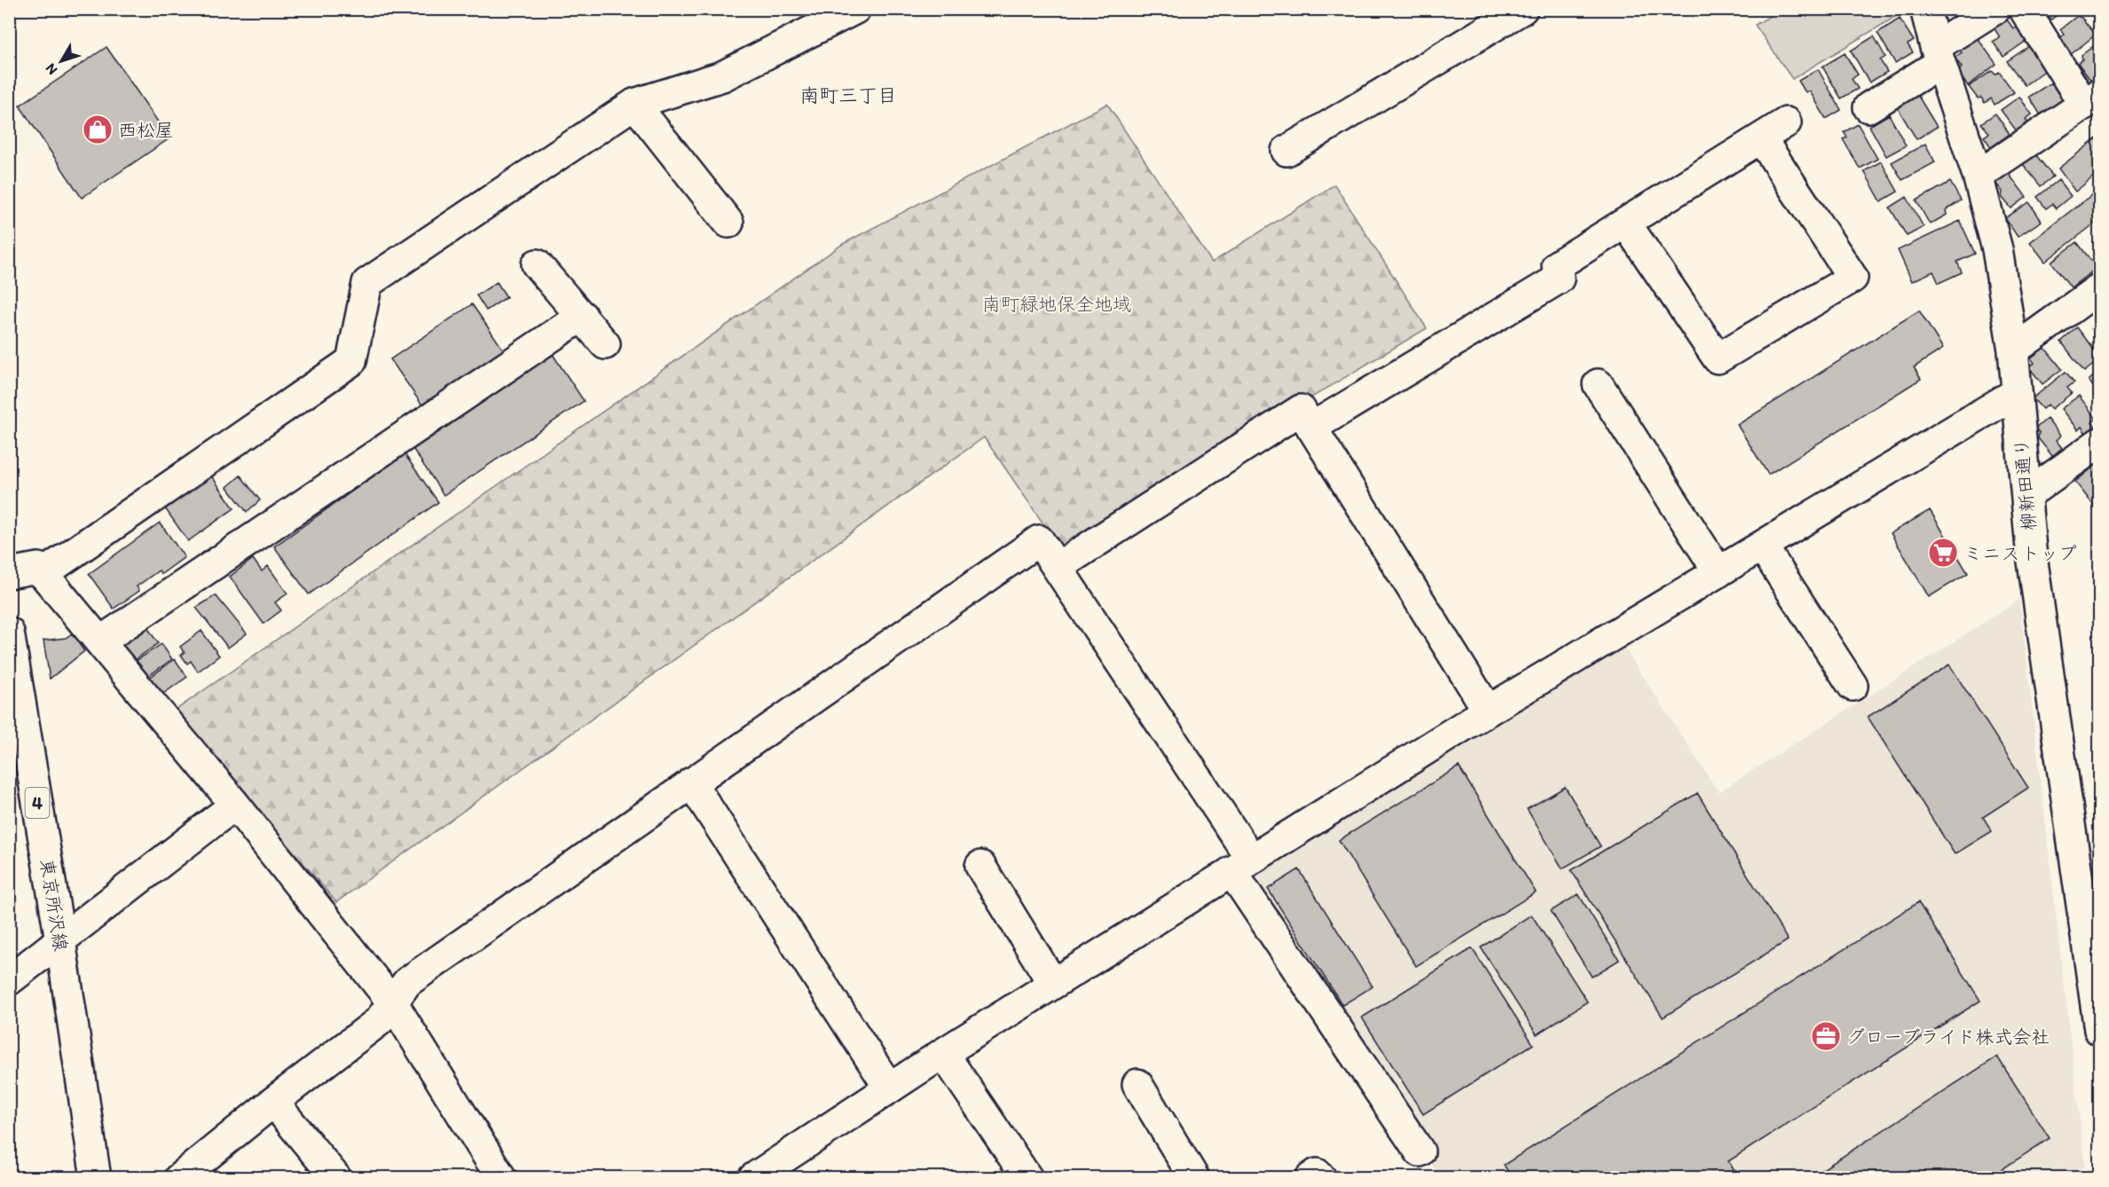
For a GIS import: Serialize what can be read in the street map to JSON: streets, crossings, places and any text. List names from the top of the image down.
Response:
{
  "streets": {
    "street": ["柳新田通り", "4", "東京所沢線"]
  },
  "districts": ["南町三丁目"],
  "parks": ["南町緑地保全地域"],
  "places": {
    "shop": ["西松屋"],
    "supermarket": ["ミニストップ"],
    "office": ["グローブライド株式会社"]
  },
  "north": "bottom left"
}
